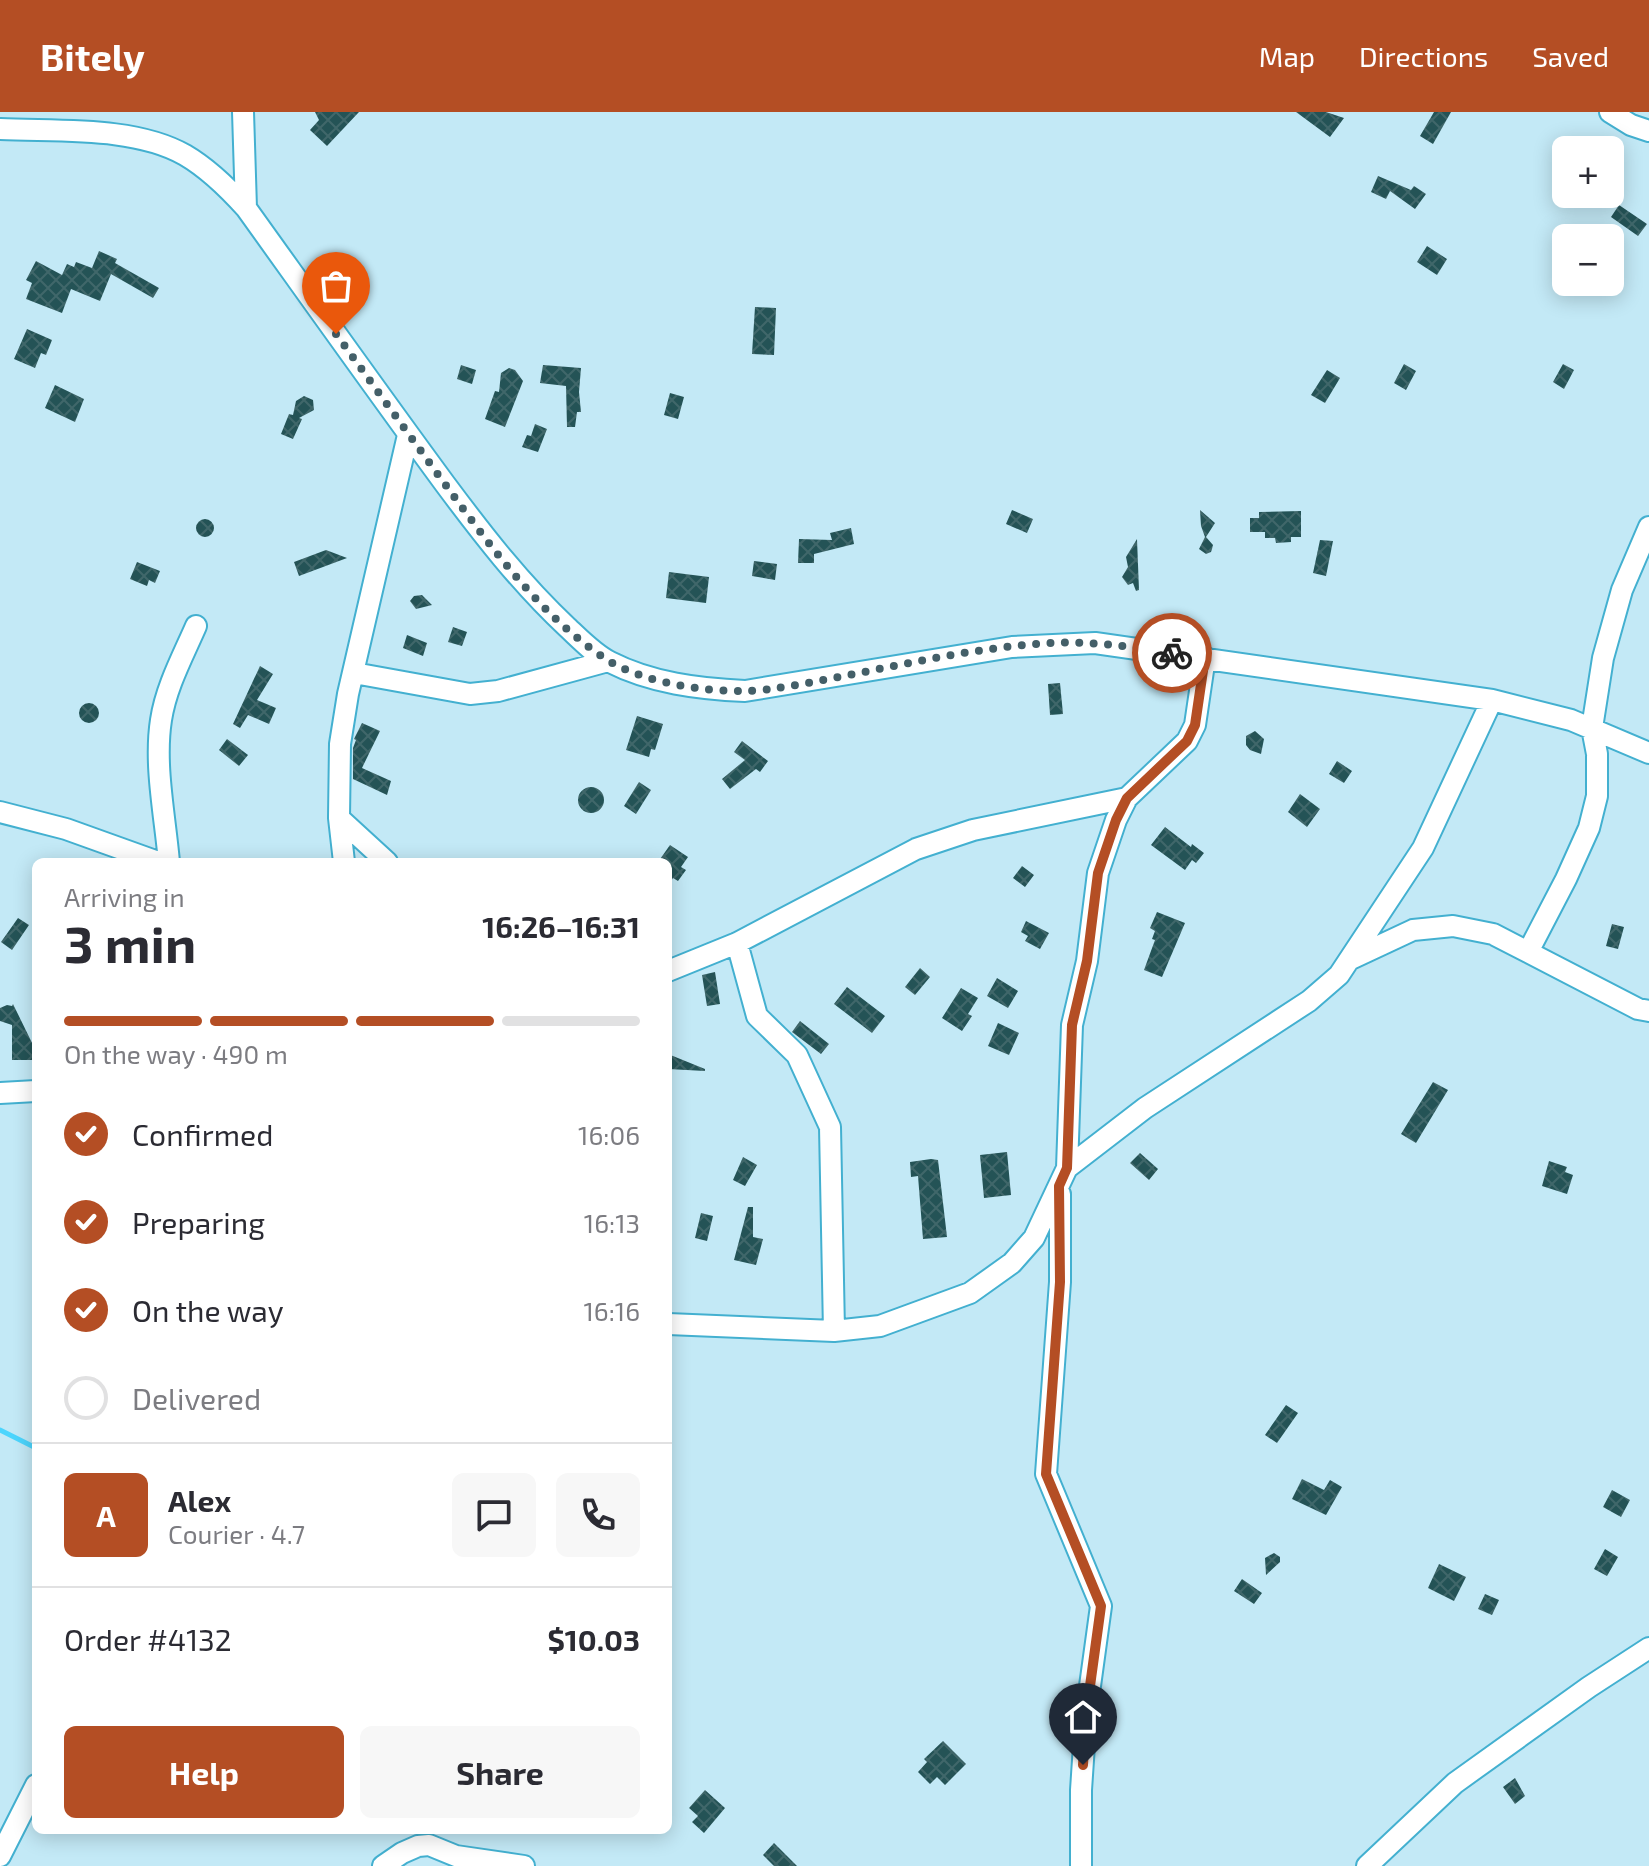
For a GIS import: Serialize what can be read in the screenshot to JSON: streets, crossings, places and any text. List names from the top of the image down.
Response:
{
  "page": {
    "header": "Bitely",
    "nav": ["Map", "Directions", "Saved"],
    "map_buttons": ["+", "−"],
    "heading": ["3 min", "Arriving in", "16:26–16:31"],
    "panel": [
      "Alex",
      "Courier · 4.7",
      "Order #4132",
      "$10.03"
    ],
    "bar": "On the way · 490 m",
    "list": [
      ["Confirmed", "16:06"],
      ["Preparing", "16:13"],
      ["On the way", "16:16"],
      "Delivered"
    ],
    "round": "A",
    "buttons": ["Help", "Share"]
  }
}
